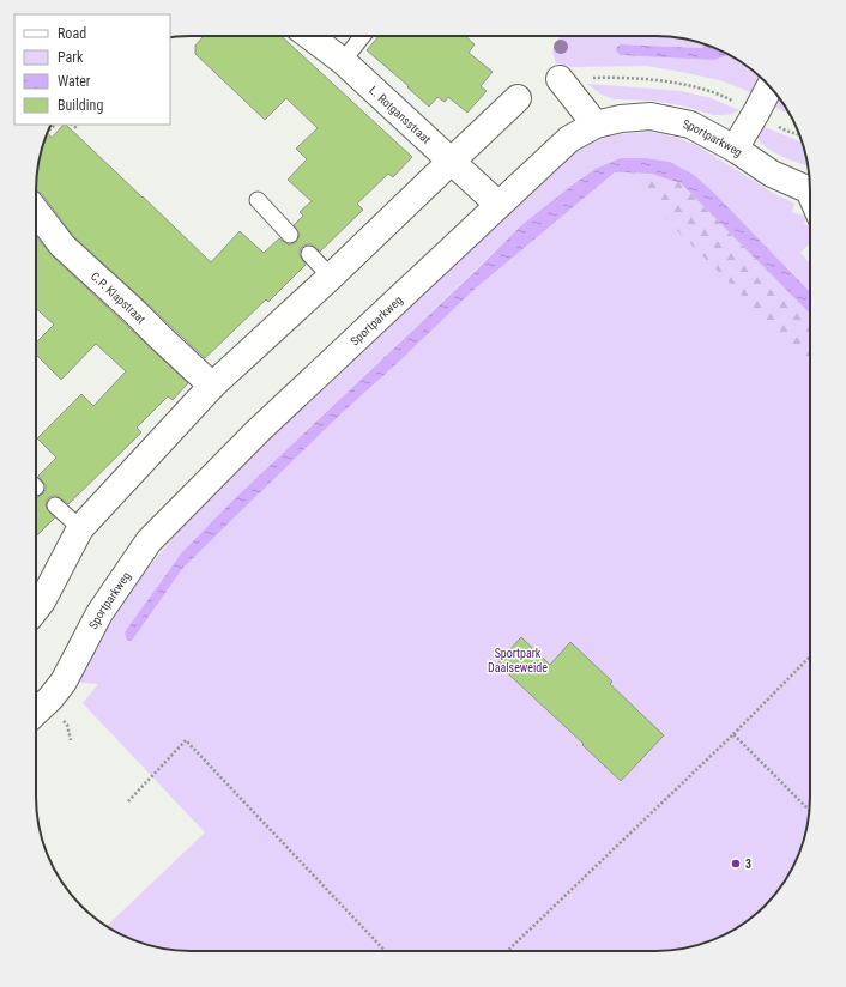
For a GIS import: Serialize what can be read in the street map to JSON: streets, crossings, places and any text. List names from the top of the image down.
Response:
{
  "streets": {
    "street": ["L. Rotgansstraat", "Sportparkweg", "C.P. Klapstraat"]
  },
  "crossings": [
    ["L. Rotgansstraat", "Sportparkweg"]
  ],
  "parks": ["Sportpark Daalseweide"],
  "places": ["3"],
  "legend": [
    "Road",
    "Park",
    "Water",
    "Building"
  ]
}
